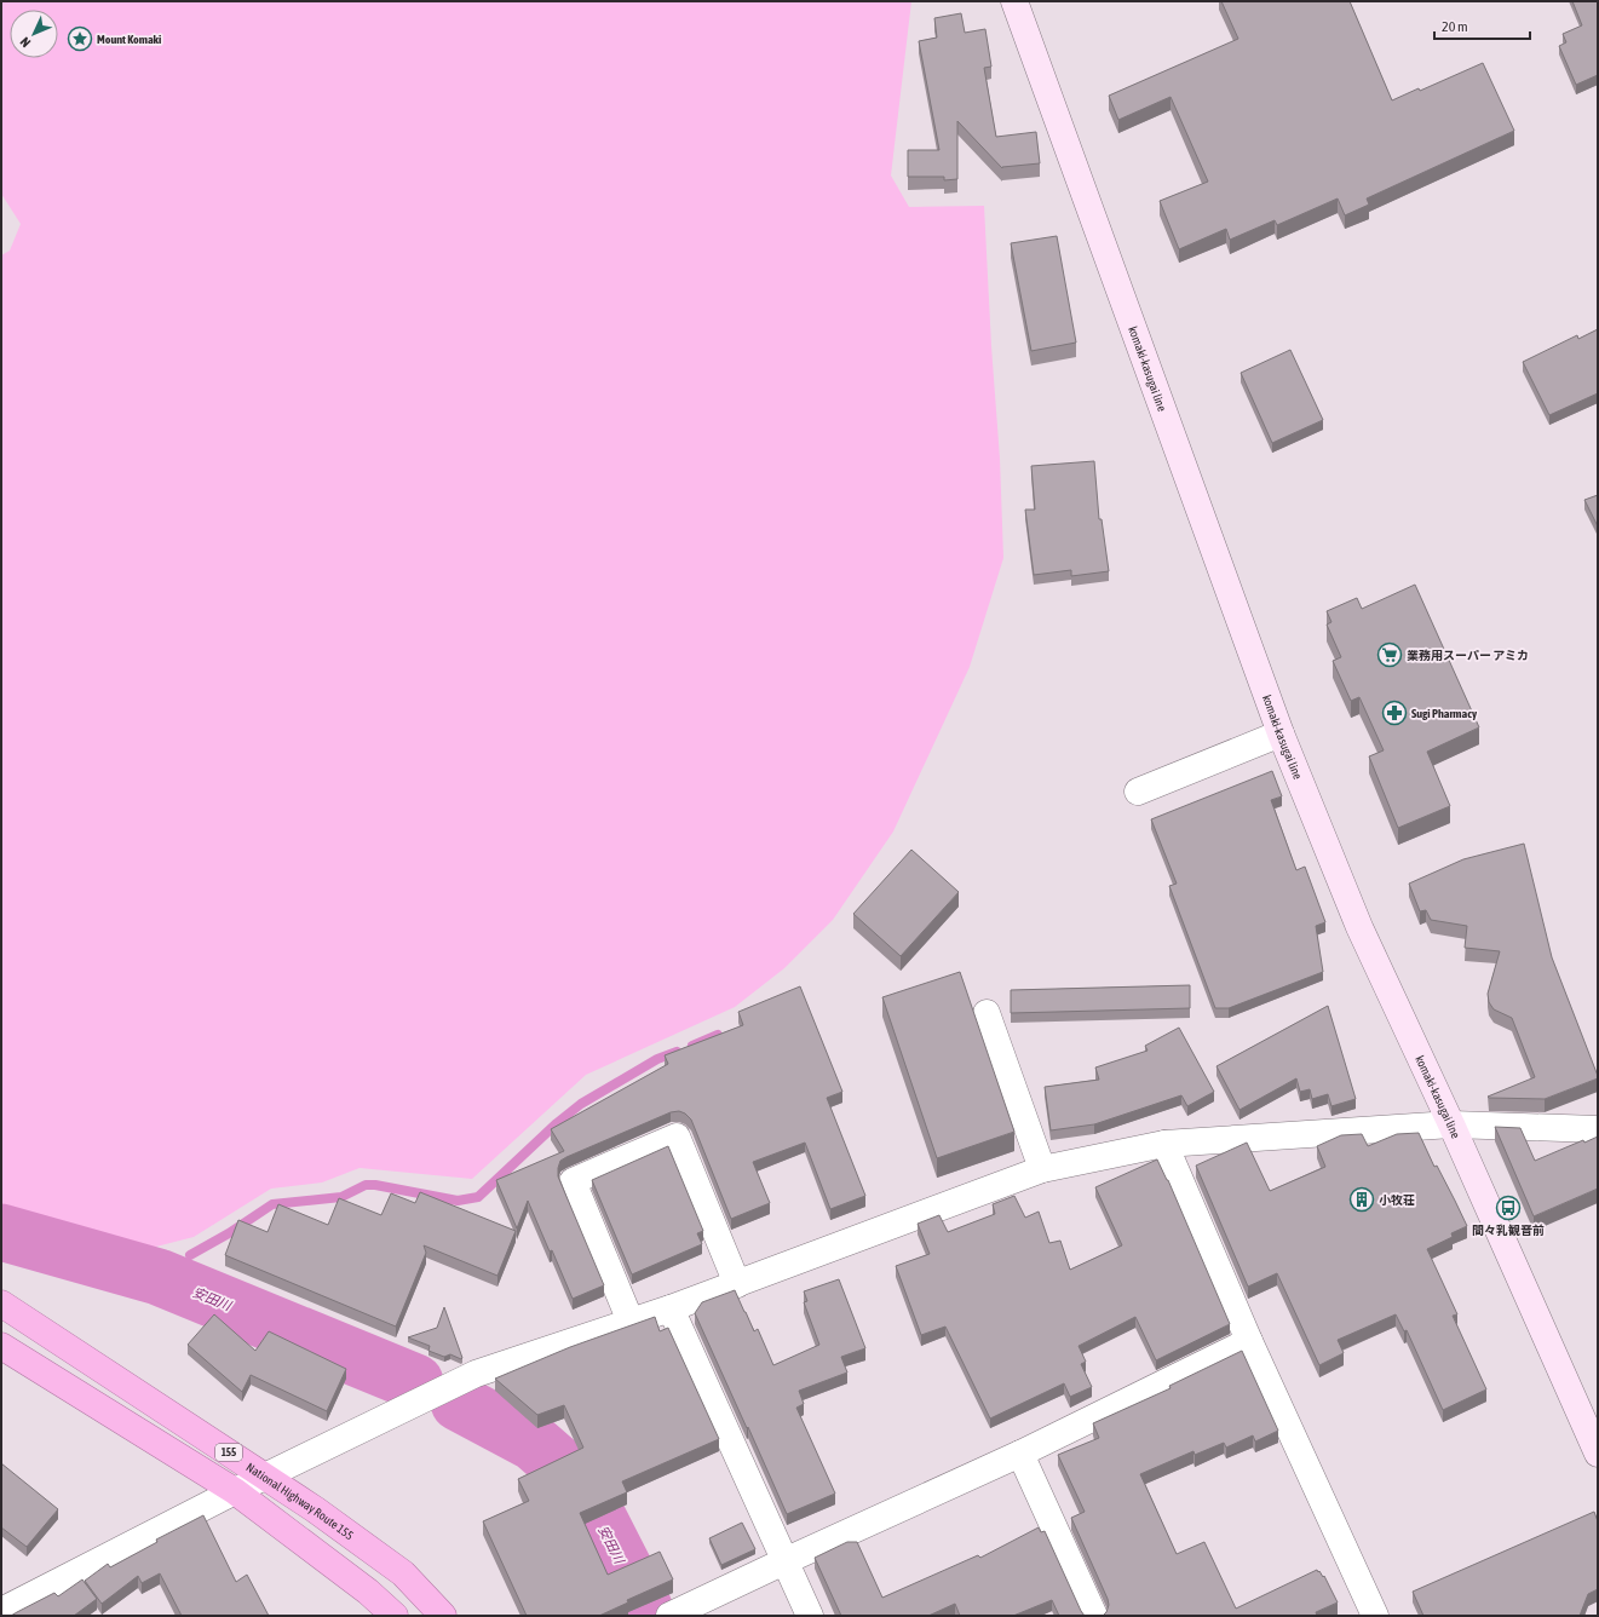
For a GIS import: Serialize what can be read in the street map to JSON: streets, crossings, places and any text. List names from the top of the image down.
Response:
{
  "streets": {
    "highway": ["155", "National Highway Route 155"],
    "main road": ["komaki-kasugai line"]
  },
  "water": ["安田川"],
  "places": {
    "place": ["Mount Komaki"],
    "supermarket": ["業務用スーパー アミカ"],
    "pharmacy": ["Sugi Pharmacy"],
    "building": ["小牧荘"],
    "bus stop": ["間々乳観音前"]
  },
  "scale_bar": "20 m",
  "north": "bottom left"
}
